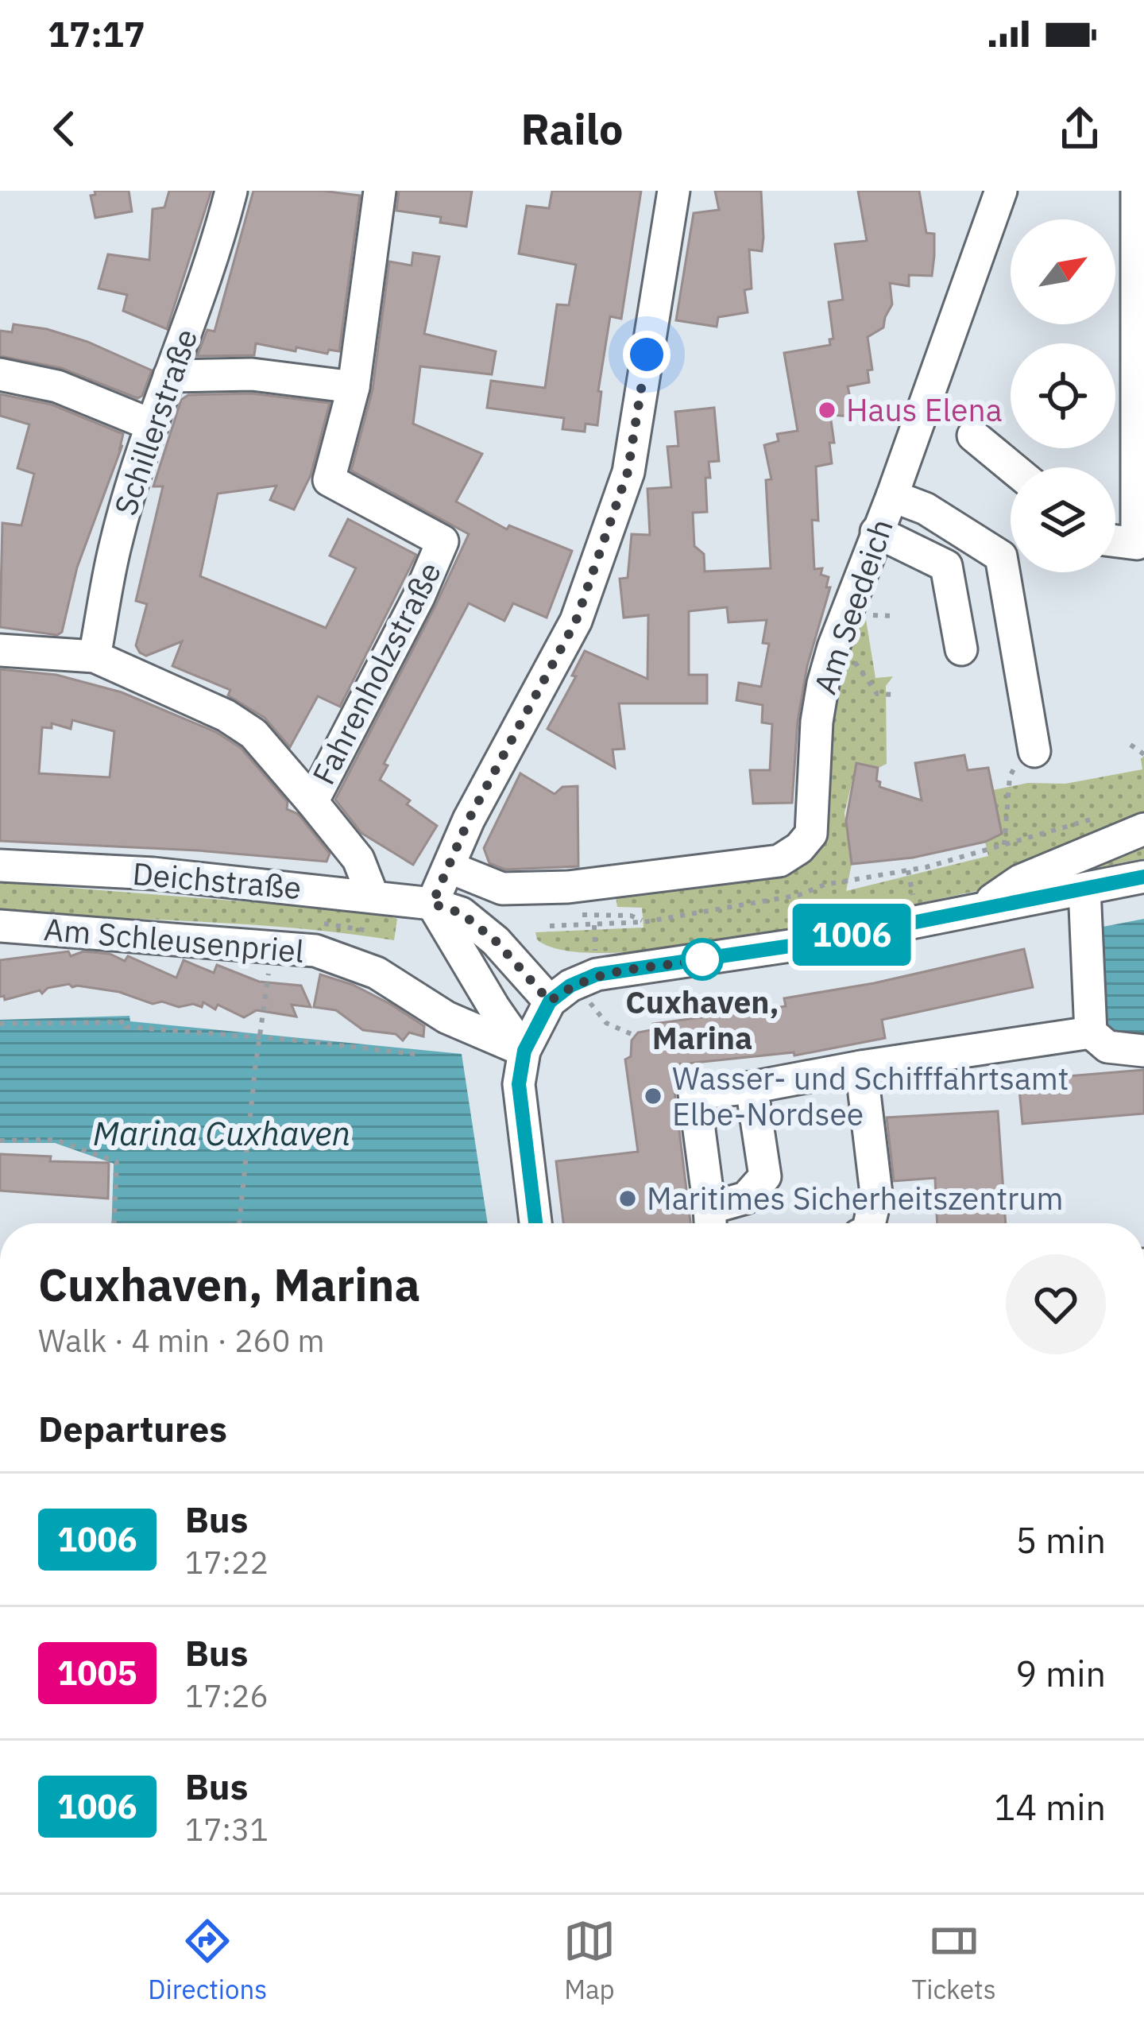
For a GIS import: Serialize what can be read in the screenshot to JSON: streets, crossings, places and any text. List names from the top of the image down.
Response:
{
  "streets": {
    "street": [
      "Schillerstraße",
      "Am Seedeich",
      "Fahrenholzstraße",
      "Deichstraße",
      "Am Schleusenpriel"
    ]
  },
  "water": ["Marina Cuxhaven"],
  "places": [
    "Haus Elena",
    "Cuxhaven, Marina",
    "Wasser- und Schifffahrtsamt Elbe-Nordsee",
    "Maritimes Sicherheitszentrum"
  ],
  "lines": ["bus line 1006"],
  "north": "top right",
  "page": {
    "status": "17:17",
    "header": "Railo",
    "on_map": "1006",
    "heading": [
      ["Cuxhaven, Marina", "Walk · 4 min · 260 m"],
      "Departures"
    ],
    "list": [
      {
        "mark": "1006",
        "name": "Bus",
        "note": "17:22",
        "value": "5 min"
      },
      {
        "mark": "1005",
        "name": "Bus",
        "note": "17:26",
        "value": "9 min"
      },
      {
        "mark": "1006",
        "name": "Bus",
        "note": "17:31",
        "value": "14 min"
      }
    ],
    "tabs": ["Directions", "Map", "Tickets"]
  }
}
